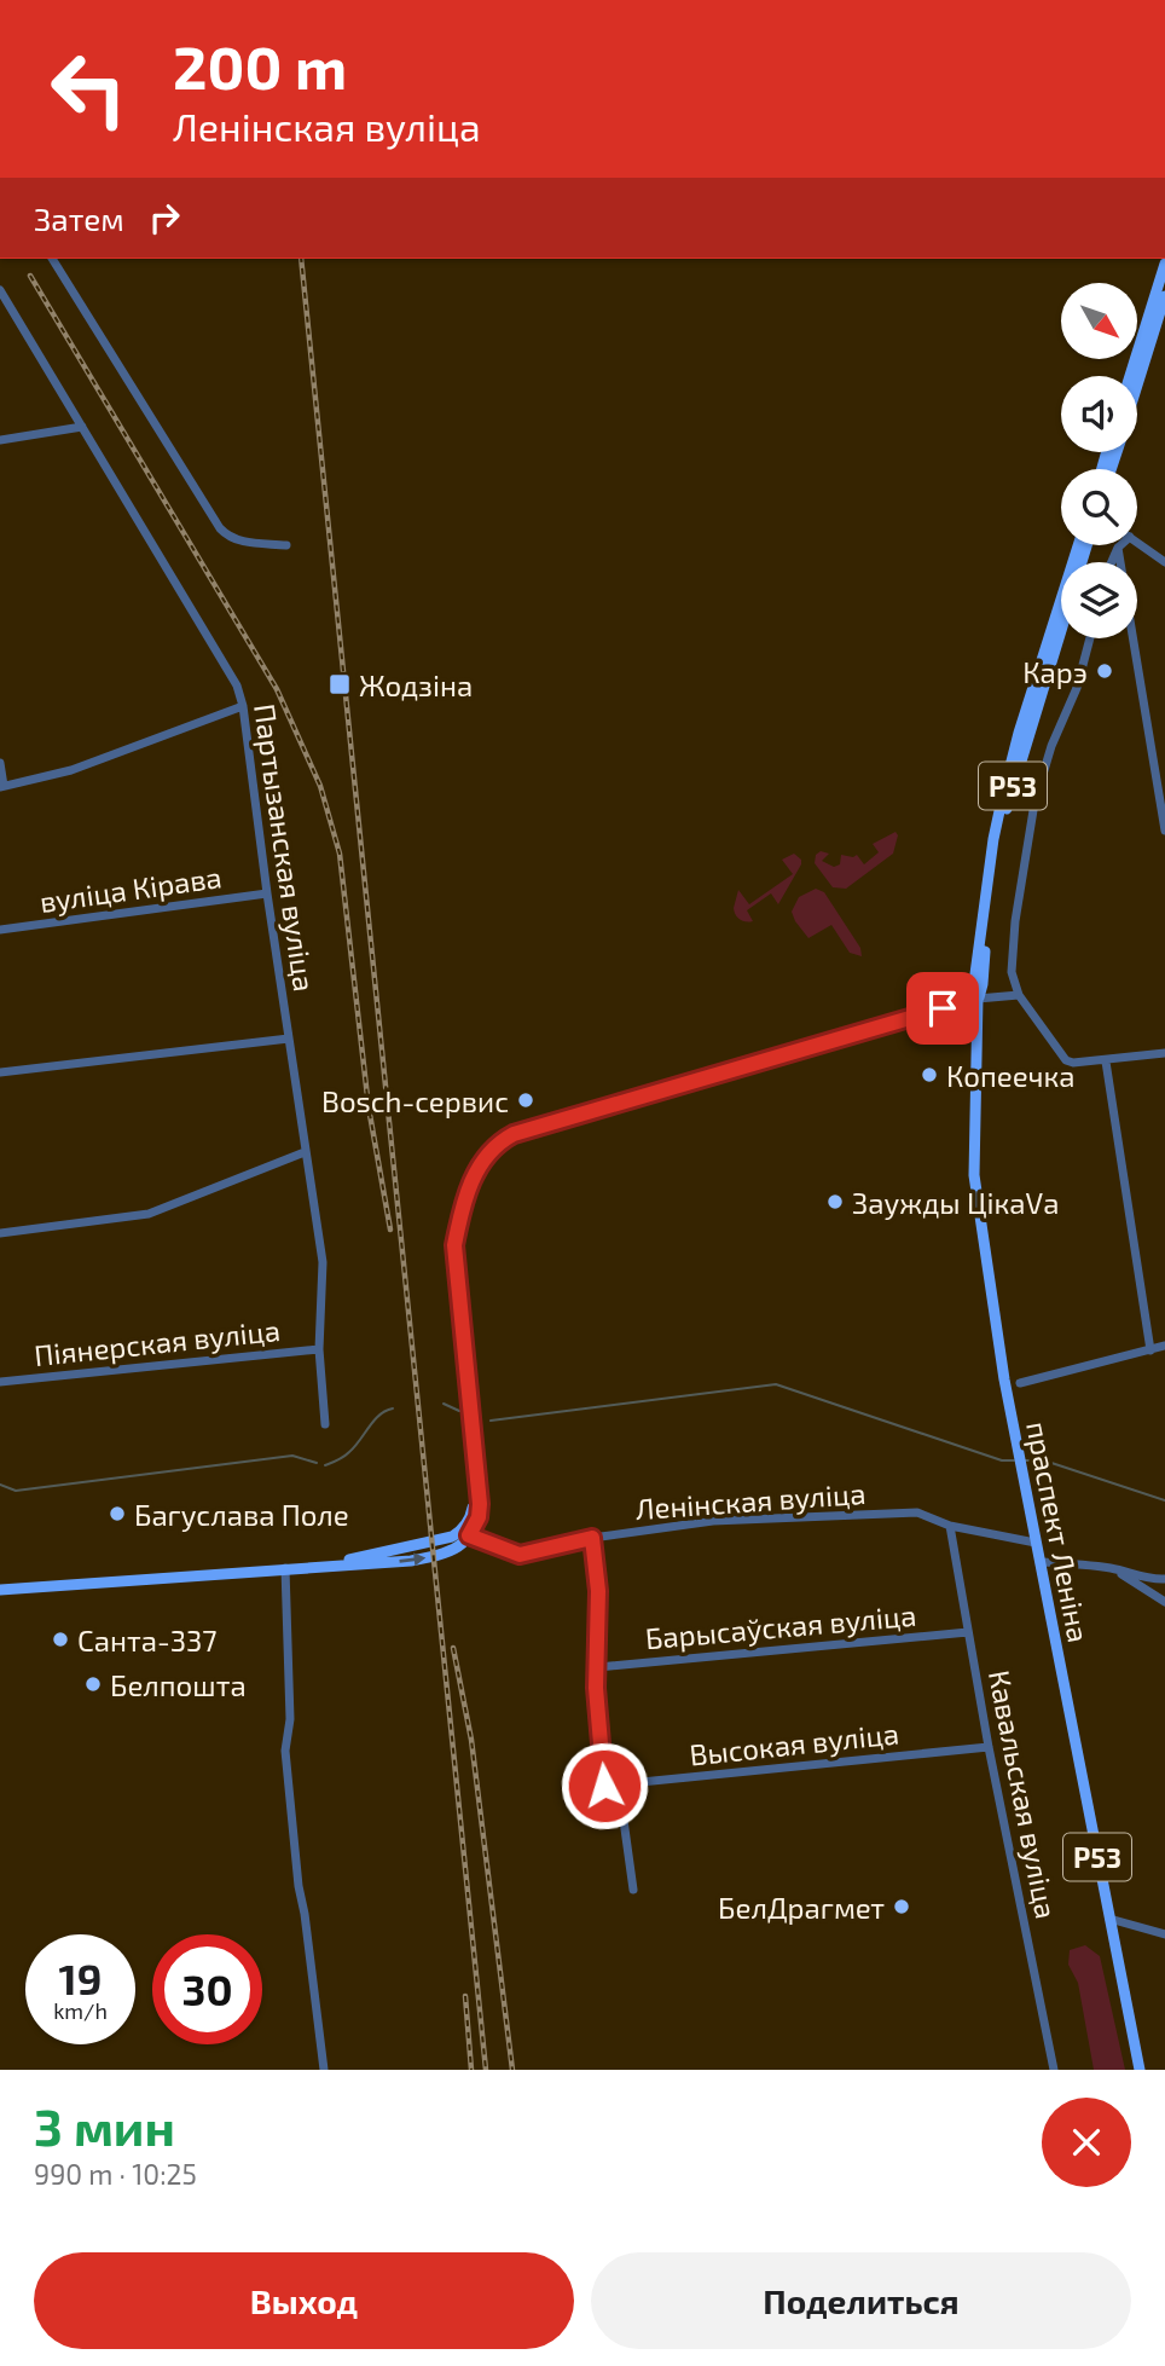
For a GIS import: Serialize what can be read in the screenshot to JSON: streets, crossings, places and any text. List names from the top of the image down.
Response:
{
  "streets": {
    "main road": ["Р53", "праспект Леніна"],
    "street": [
      "Партызанская вуліца",
      "вуліца Кірава",
      "Піянерская вуліца",
      "Ленінская вуліца",
      "Барысаўская вуліца",
      "Высокая вуліца",
      "Кавальская вуліца"
    ]
  },
  "crossings": [
    ["Партызанская вуліца", "вуліца Кірава"],
    ["Партызанская вуліца", "Піянерская вуліца"],
    ["Ленінская вуліца", "праспект Леніна"],
    ["Ленінская вуліца", "Кавальская вуліца"],
    ["Барысаўская вуліца", "Кавальская вуліца"],
    ["Высокая вуліца", "Кавальская вуліца"]
  ],
  "places": {
    "other": [
      "Карэ",
      "Копеечка",
      "Bosch-сервис",
      "Заужды ЦікаVа",
      "Багуслава Поле",
      "Санта-337",
      "Белпошта",
      "БелДрагмет"
    ],
    "transit": ["Жодзіна"]
  },
  "north": "bottom right",
  "page": {
    "turn": ["200 m", "Ленінская вуліца"],
    "then": "Затем",
    "speed": "19 km/h",
    "limit": "30",
    "heading": ["3 мин", "990 m · 10:25"],
    "buttons": ["Выход", "Поделиться"]
  }
}
